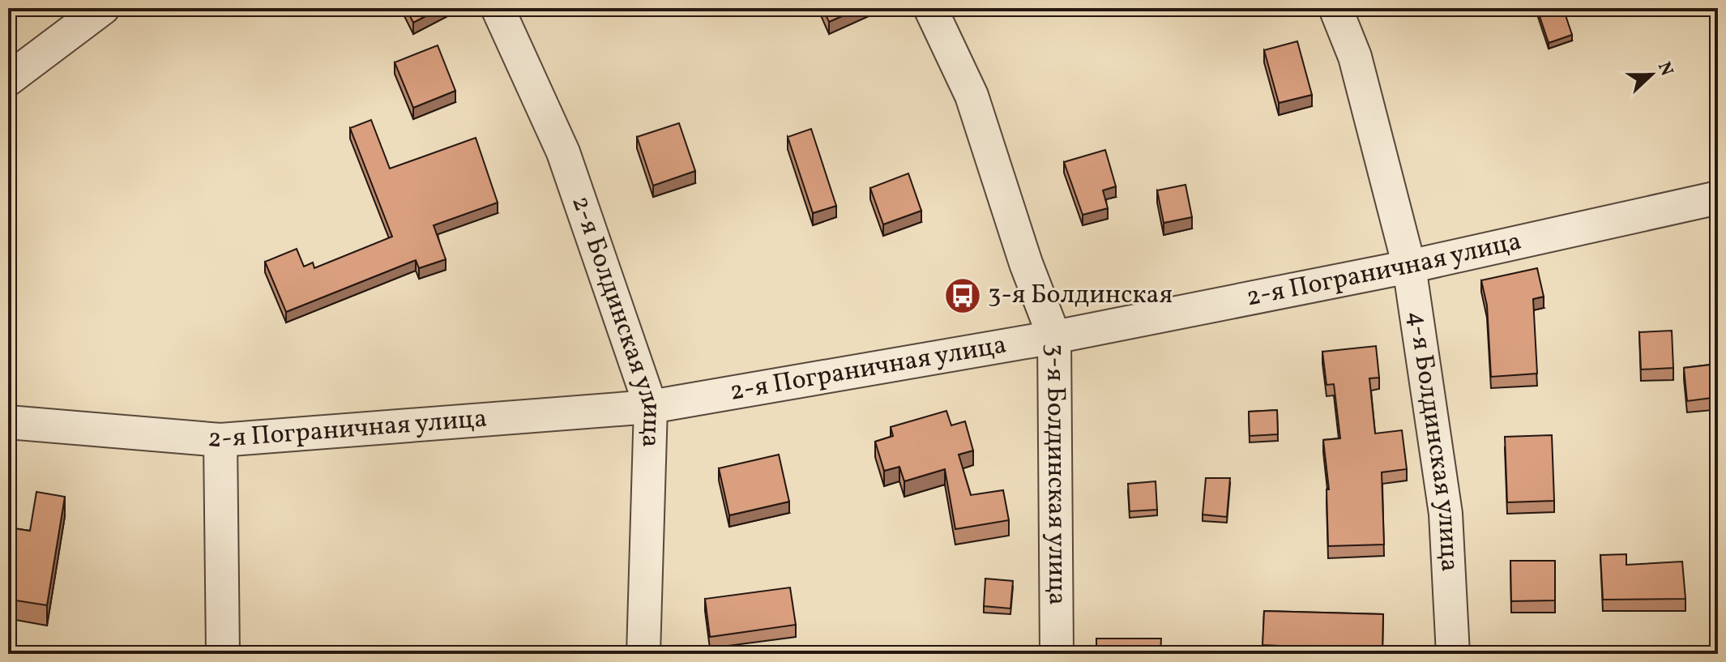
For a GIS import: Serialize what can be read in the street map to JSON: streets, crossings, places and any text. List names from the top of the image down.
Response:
{
  "streets": {
    "street": [
      "2-я Пограничная улица",
      "2-я Болдинская улица",
      "4-я Болдинская улица",
      "3-я Болдинская улица"
    ]
  },
  "crossings": [
    ["2-я Пограничная улица", "2-я Болдинская улица"],
    ["2-я Пограничная улица", "4-я Болдинская улица"],
    ["2-я Пограничная улица", "3-я Болдинская улица"]
  ],
  "places": {
    "bus stop": ["3-я Болдинская"]
  },
  "north": "right"
}
